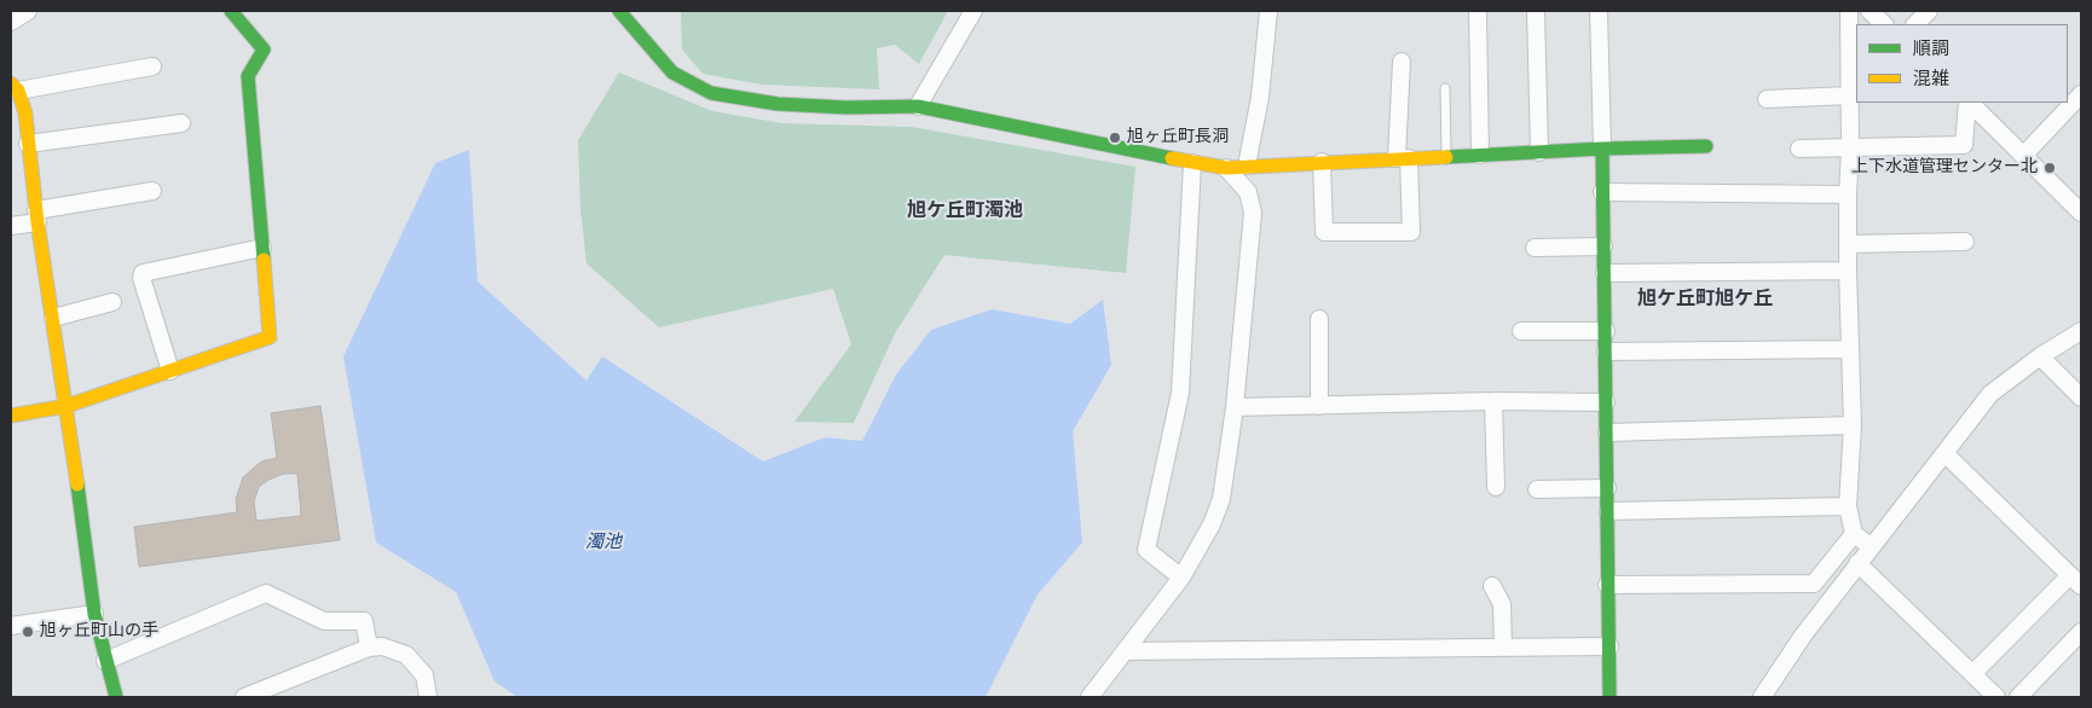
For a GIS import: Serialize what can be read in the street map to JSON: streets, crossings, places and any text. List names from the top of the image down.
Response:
{
  "districts": ["旭ケ丘町濁池", "旭ケ丘町旭ケ丘"],
  "water": ["濁池"],
  "places": ["旭ヶ丘町長洞", "上下水道管理センター北", "旭ヶ丘町山の手"],
  "legend": ["順調", "混雑"]
}
